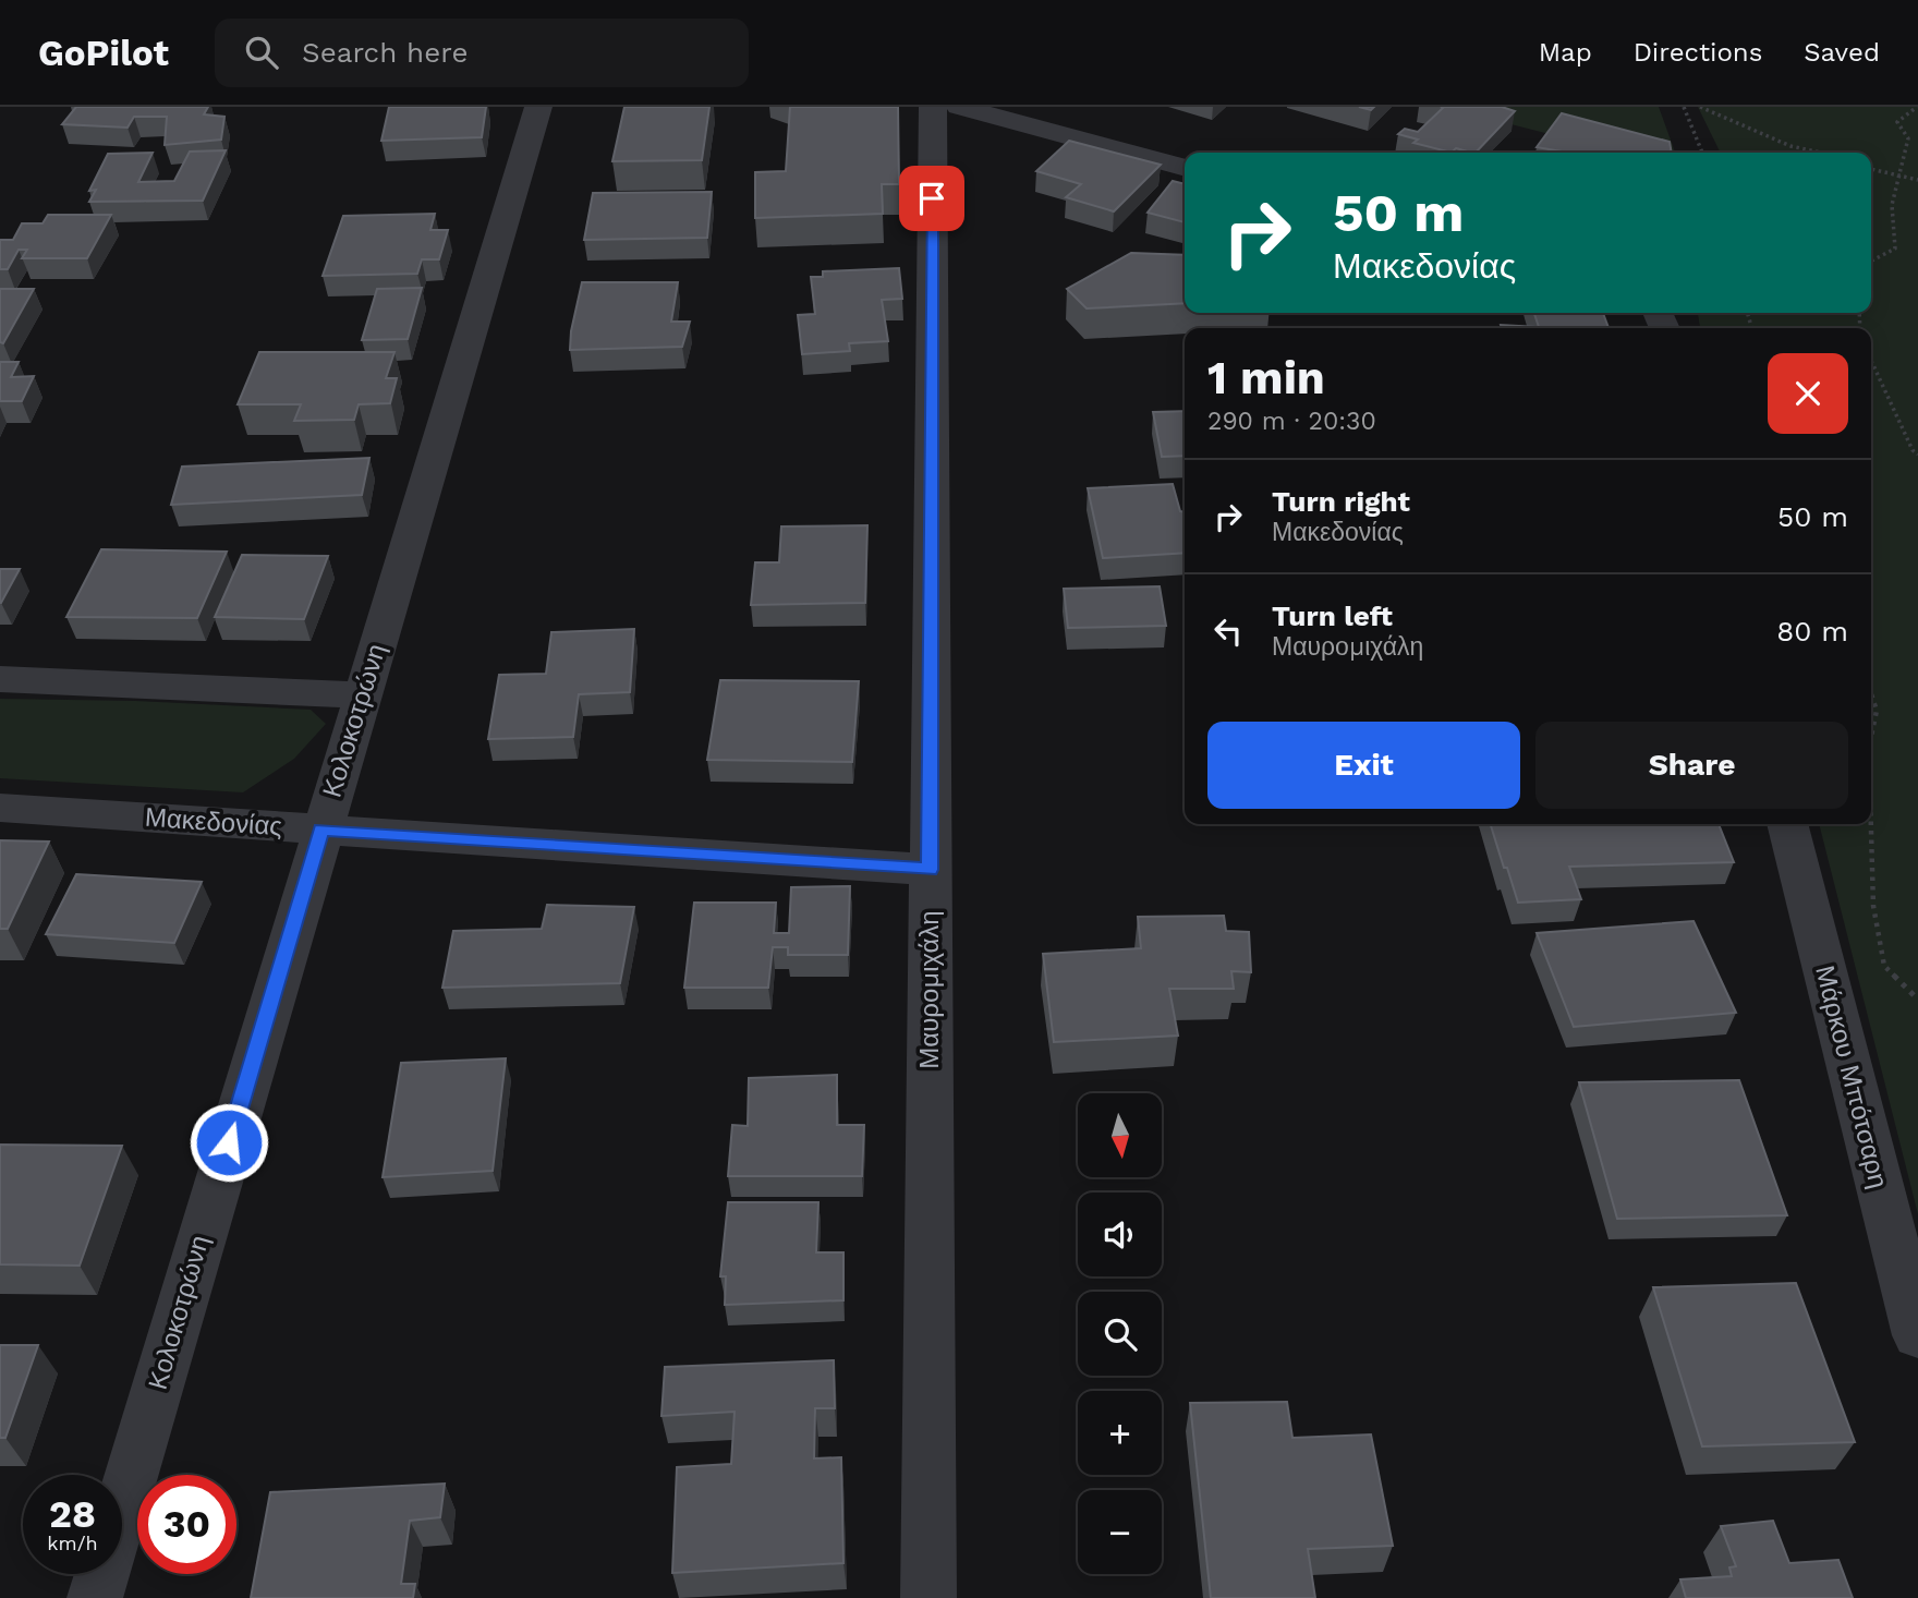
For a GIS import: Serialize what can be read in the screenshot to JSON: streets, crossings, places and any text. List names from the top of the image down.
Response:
{
  "streets": {
    "street": [
      "Κολοκοτρώνη",
      "Μακεδονίας",
      "Μαυρομιχάλη",
      "Μάρκου Μπότσαρη"
    ]
  },
  "crossings": [
    ["Κολοκοτρώνη", "Μακεδονίας"],
    ["Μακεδονίας", "Μαυρομιχάλη"]
  ],
  "north": "bottom",
  "page": {
    "header": "GoPilot",
    "search": "Search here",
    "nav": ["Map", "Directions", "Saved"],
    "turn": ["50 m", "Μακεδονίας"],
    "heading": ["1 min", "290 m · 20:30"],
    "list": [
      {
        "name": "Turn right",
        "note": "Μακεδονίας",
        "value": "50 m"
      },
      {
        "name": "Turn left",
        "note": "Μαυρομιχάλη",
        "value": "80 m"
      }
    ],
    "buttons": ["Exit", "Share"],
    "map_buttons": ["+", "−"],
    "speed": "28 km/h",
    "limit": "30"
  }
}
